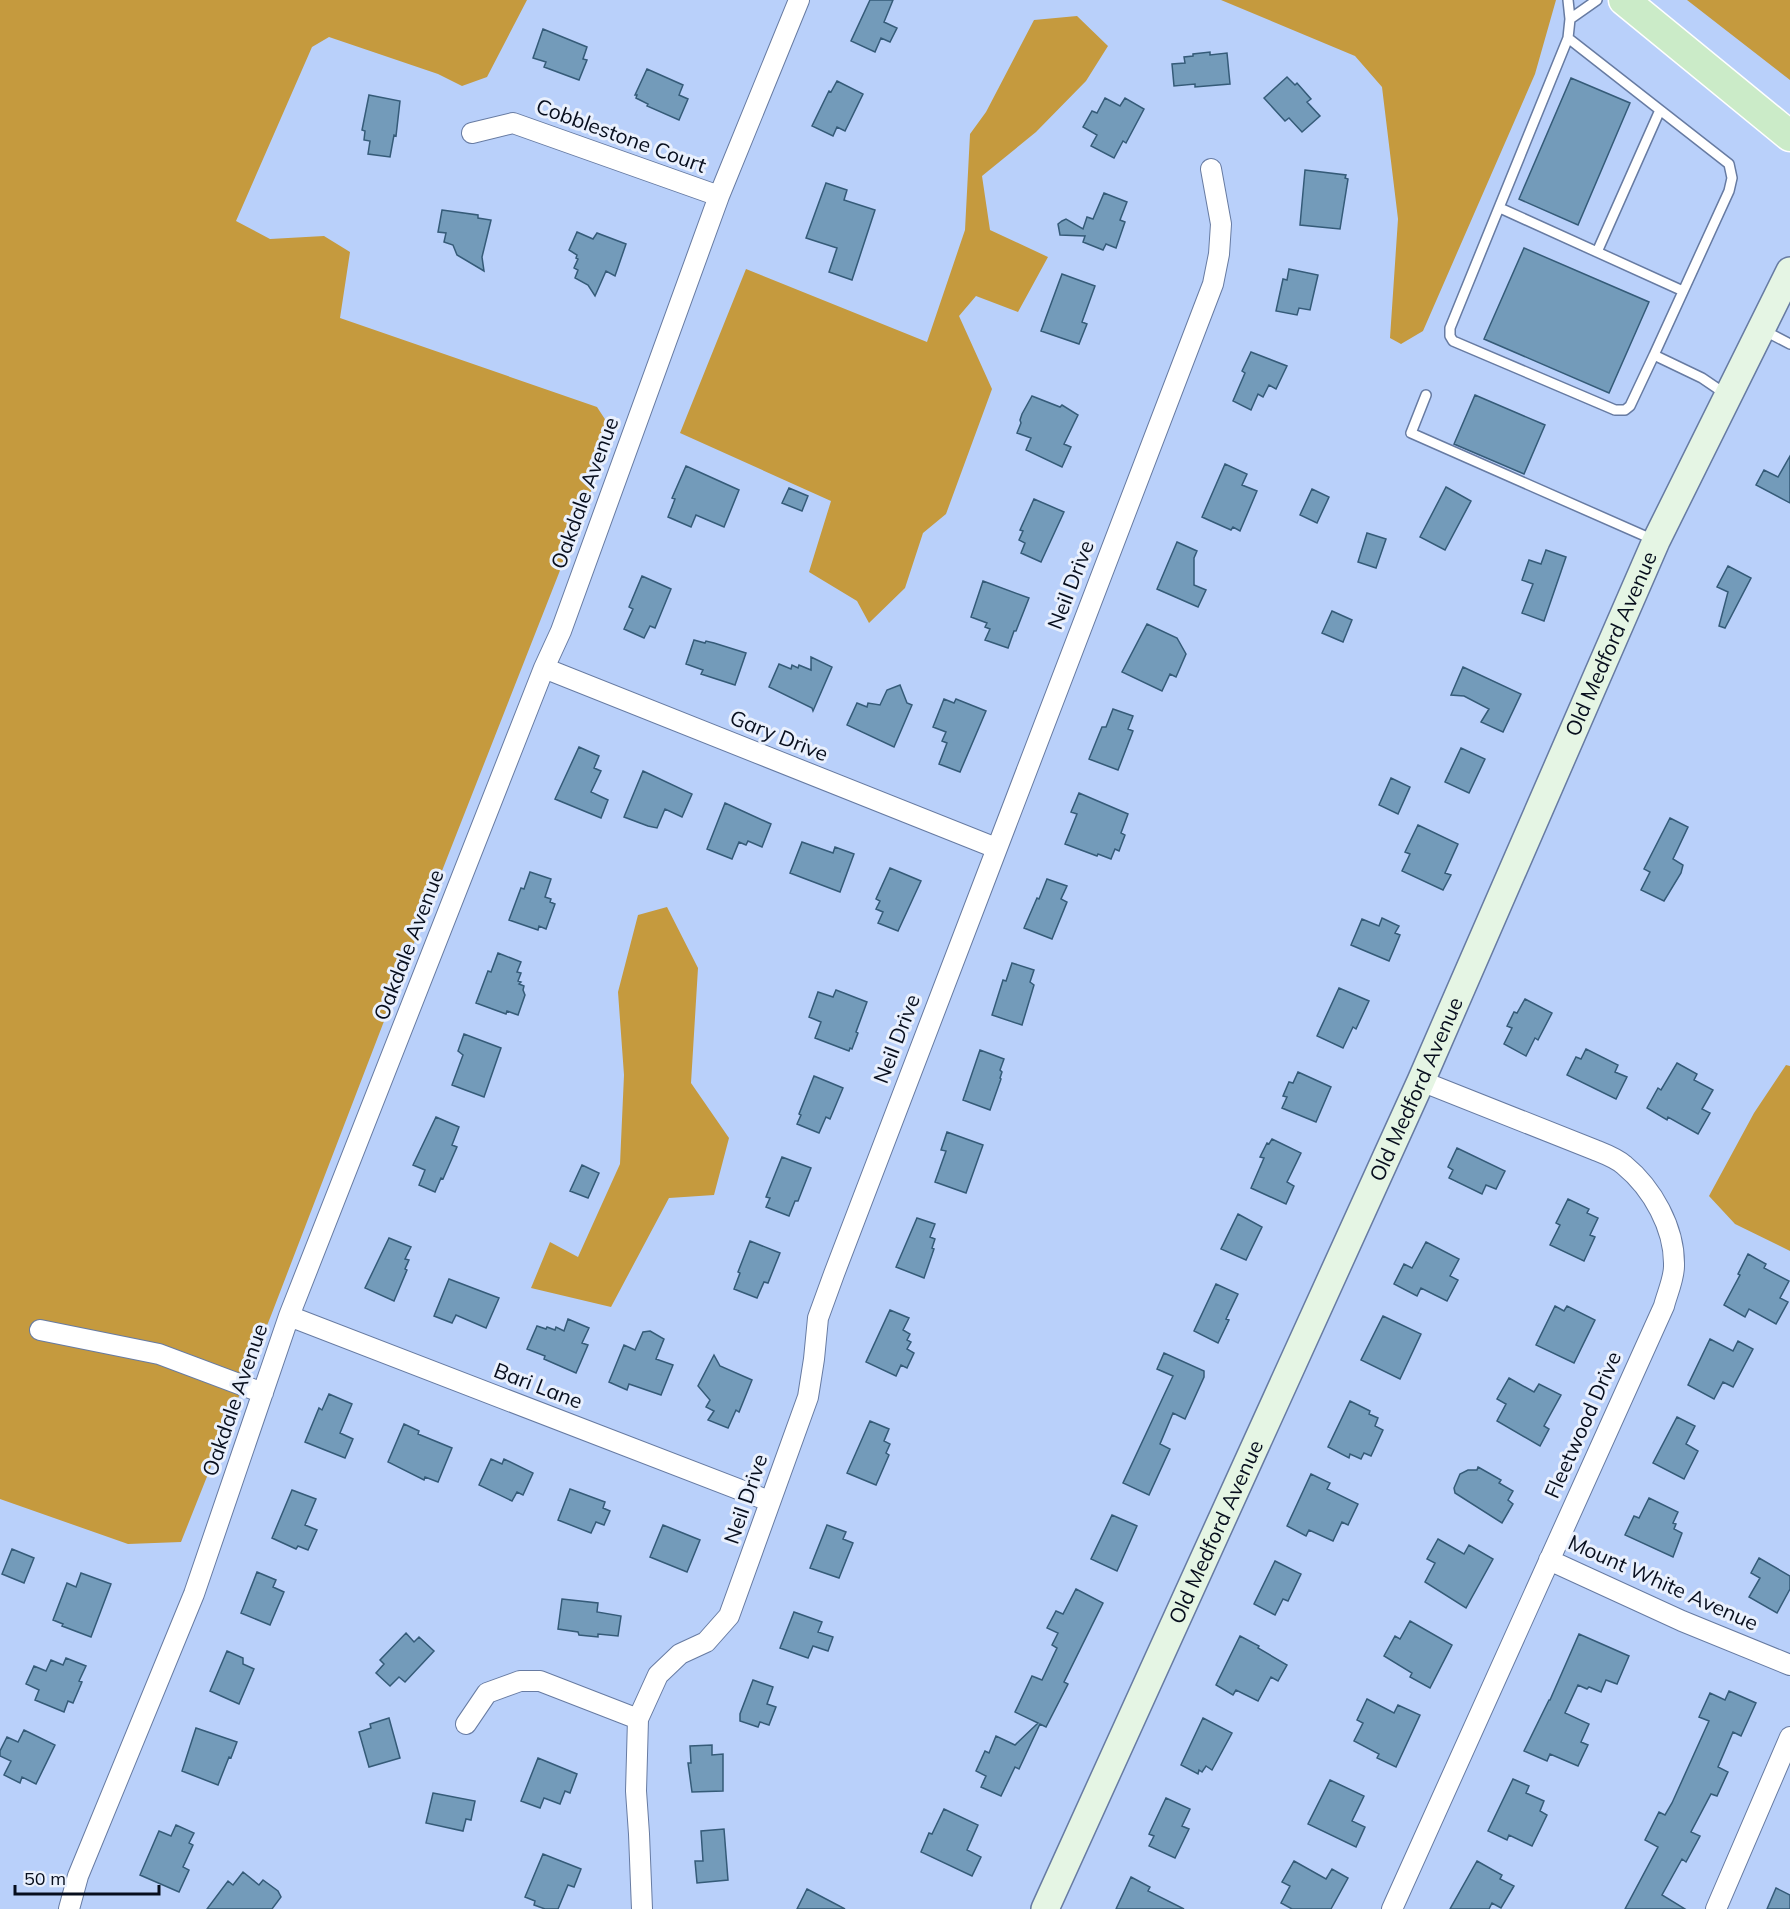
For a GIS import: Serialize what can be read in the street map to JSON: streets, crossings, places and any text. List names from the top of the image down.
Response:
{
  "streets": {
    "street": [
      "Cobblestone Court",
      "Oakdale Avenue",
      "Neil Drive",
      "Old Medford Avenue",
      "Gary Drive",
      "Bari Lane",
      "Fleetwood Drive",
      "Mount White Avenue"
    ]
  },
  "crossings": [
    ["Cobblestone Court", "Oakdale Avenue"],
    ["Oakdale Avenue", "Gary Drive"],
    ["Oakdale Avenue", "Bari Lane"],
    ["Neil Drive", "Gary Drive"],
    ["Neil Drive", "Bari Lane"],
    ["Old Medford Avenue", "Fleetwood Drive"],
    ["Fleetwood Drive", "Mount White Avenue"]
  ],
  "scale_bar": "50 m"
}
